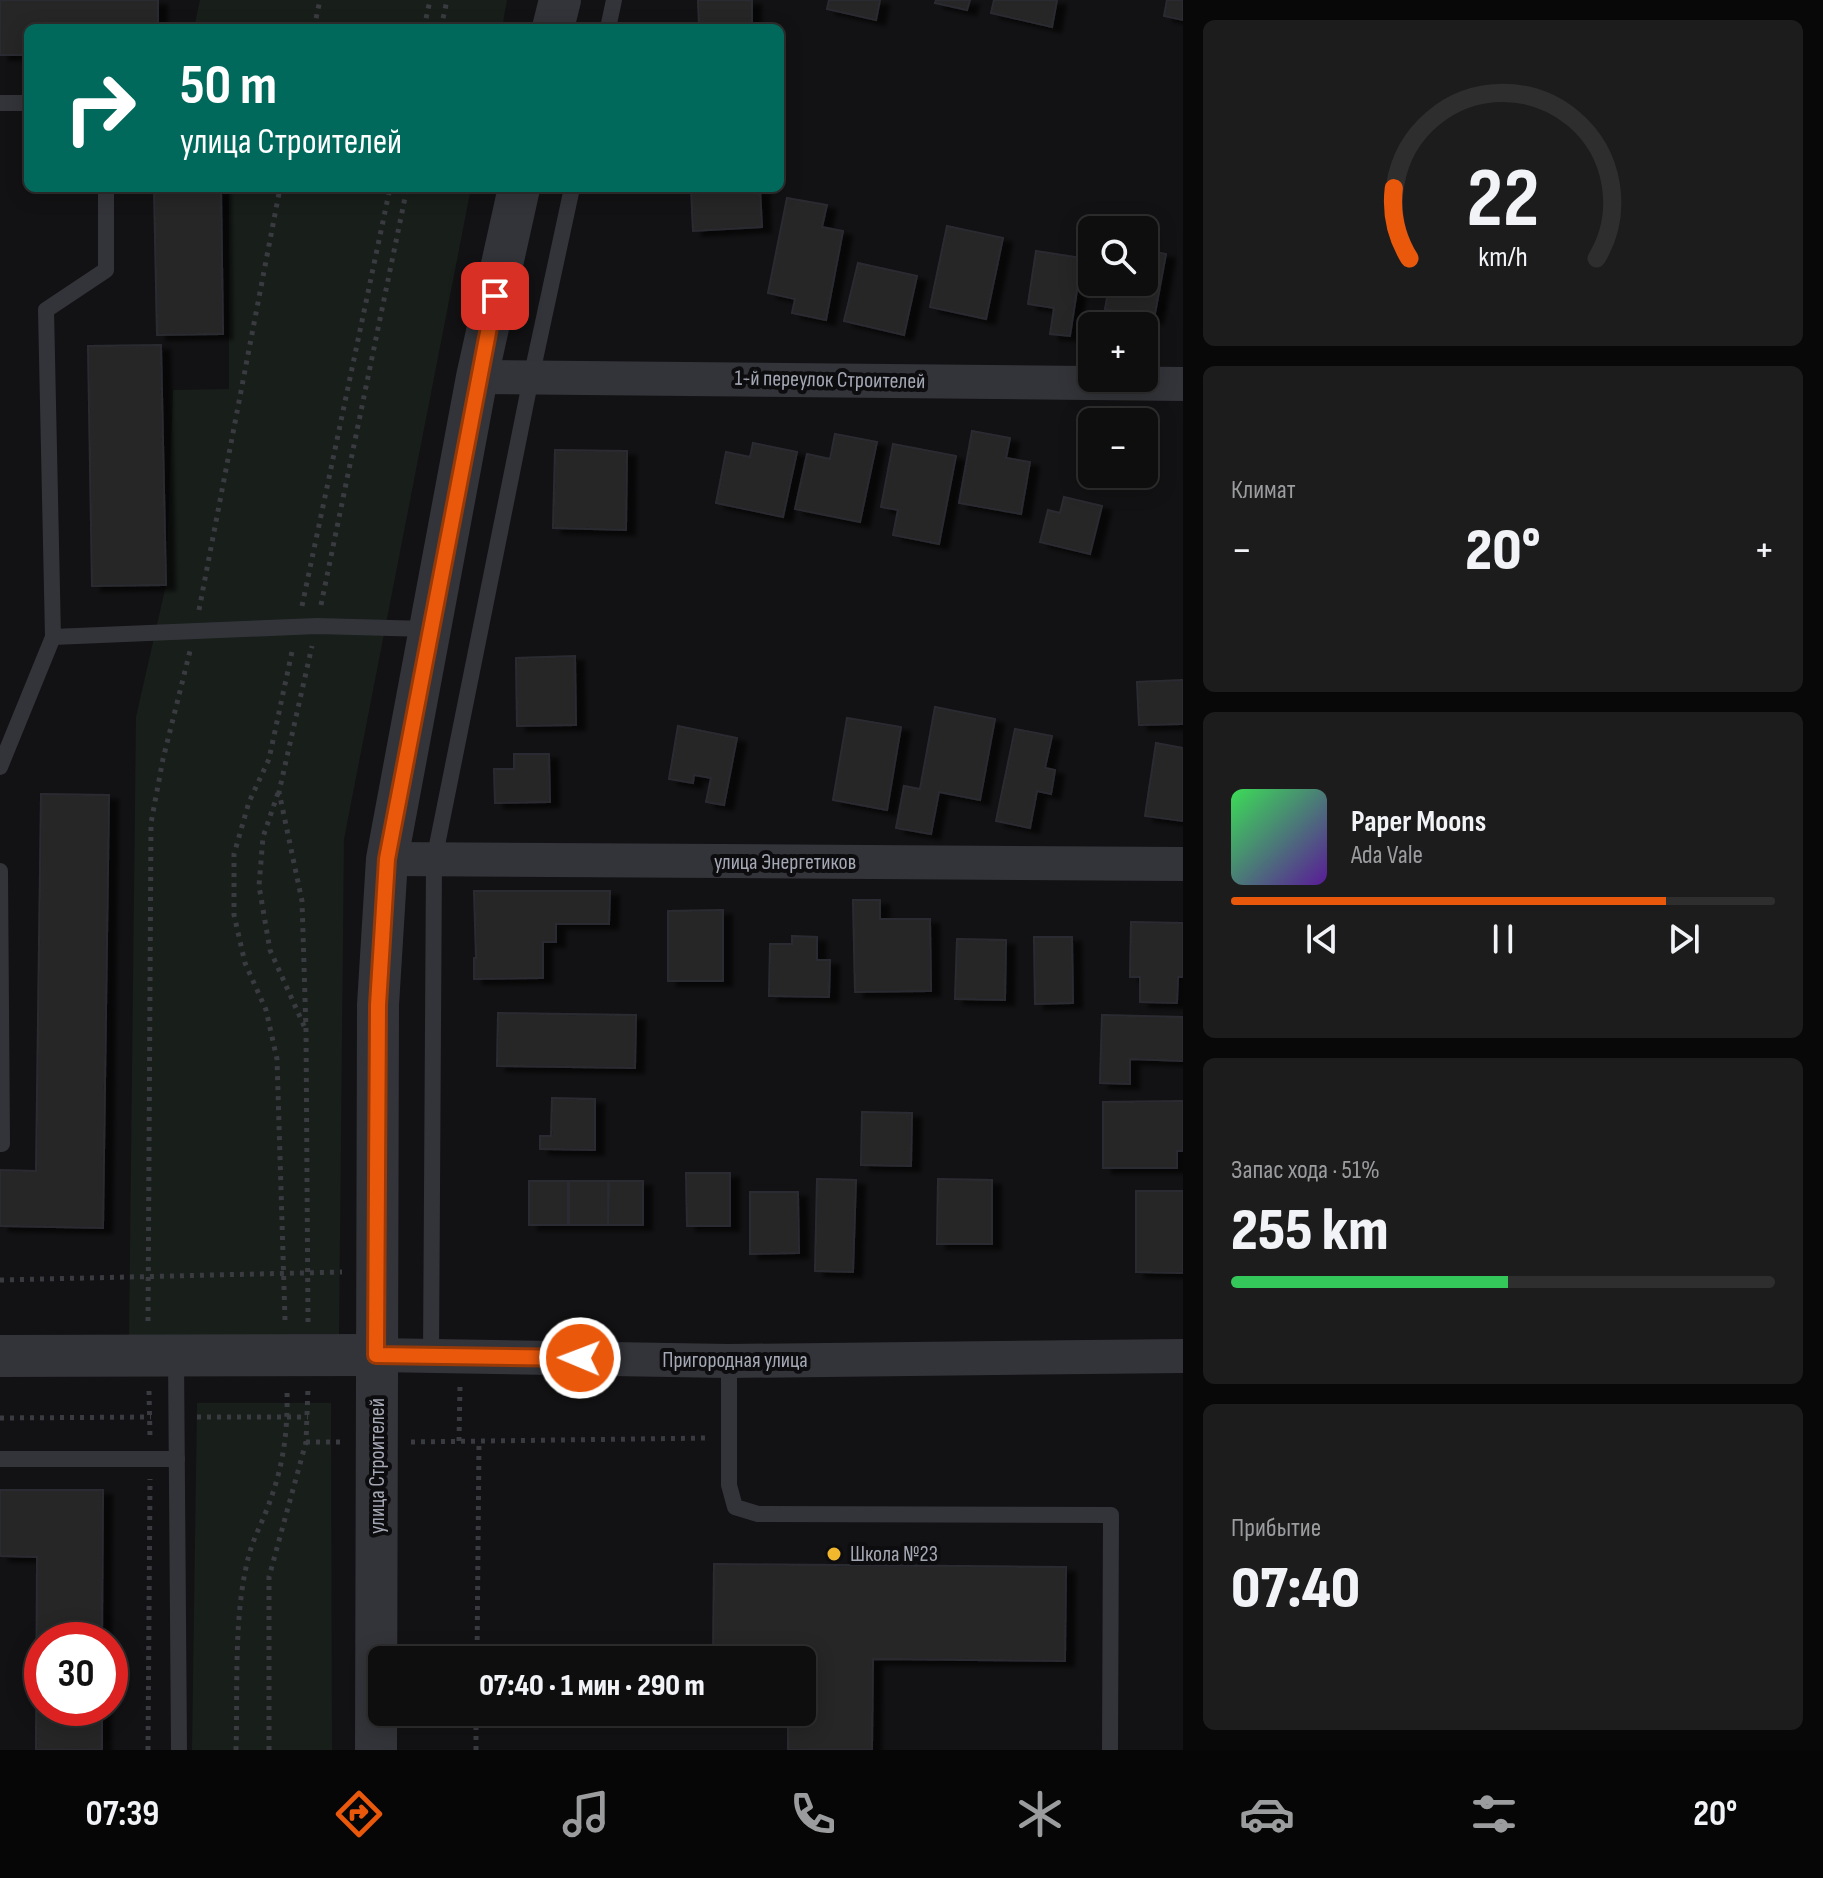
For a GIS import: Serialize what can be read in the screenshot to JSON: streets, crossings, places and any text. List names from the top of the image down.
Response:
{
  "streets": {
    "street": [
      "1-й переулок Строителей",
      "улица Энергетиков",
      "Пригородная улица",
      "улица Строителей"
    ]
  },
  "crossings": [
    ["1-й переулок Строителей", "улица Строителей"],
    ["улица Энергетиков", "улица Строителей"],
    ["Пригородная улица", "улица Строителей"]
  ],
  "places": ["Школа №23"],
  "page": {
    "turn": ["50 m", "улица Строителей"],
    "map_buttons": ["+", "−"],
    "tile": [
      "Климат",
      ["Запас хода · 51%", "255 km"],
      ["Прибытие", "07:40"]
    ],
    "heat": ["−", "20°", "+"],
    "song": ["Paper Moons", "Ada Vale"],
    "limit": "30",
    "trip": "07:40 · 1 мин · 290 m",
    "tabs": ["07:39", "20°"],
    "gauge": ["22", "km/h"]
  }
}
